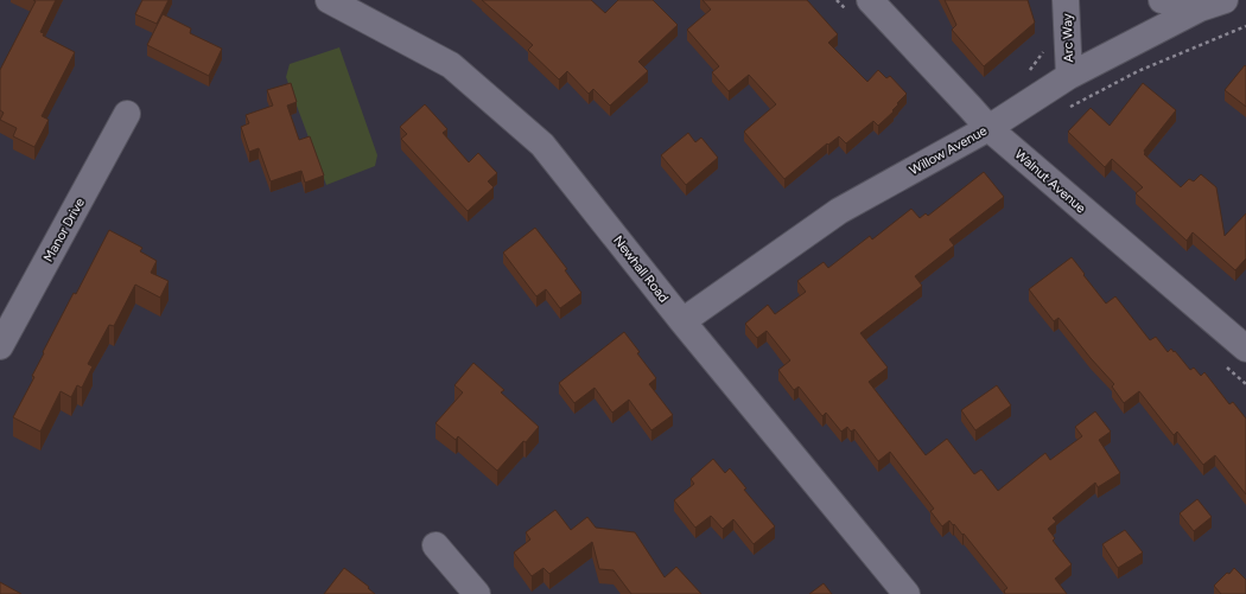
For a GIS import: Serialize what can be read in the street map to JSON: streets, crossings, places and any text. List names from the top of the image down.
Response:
{
  "streets": {
    "street": [
      "Arc Way",
      "Willow Avenue",
      "Walnut Avenue",
      "Manor Drive",
      "Newhall Road"
    ]
  },
  "crossings": [
    ["Arc Way", "Willow Avenue"],
    ["Willow Avenue", "Walnut Avenue"],
    ["Willow Avenue", "Newhall Road"]
  ]
}
